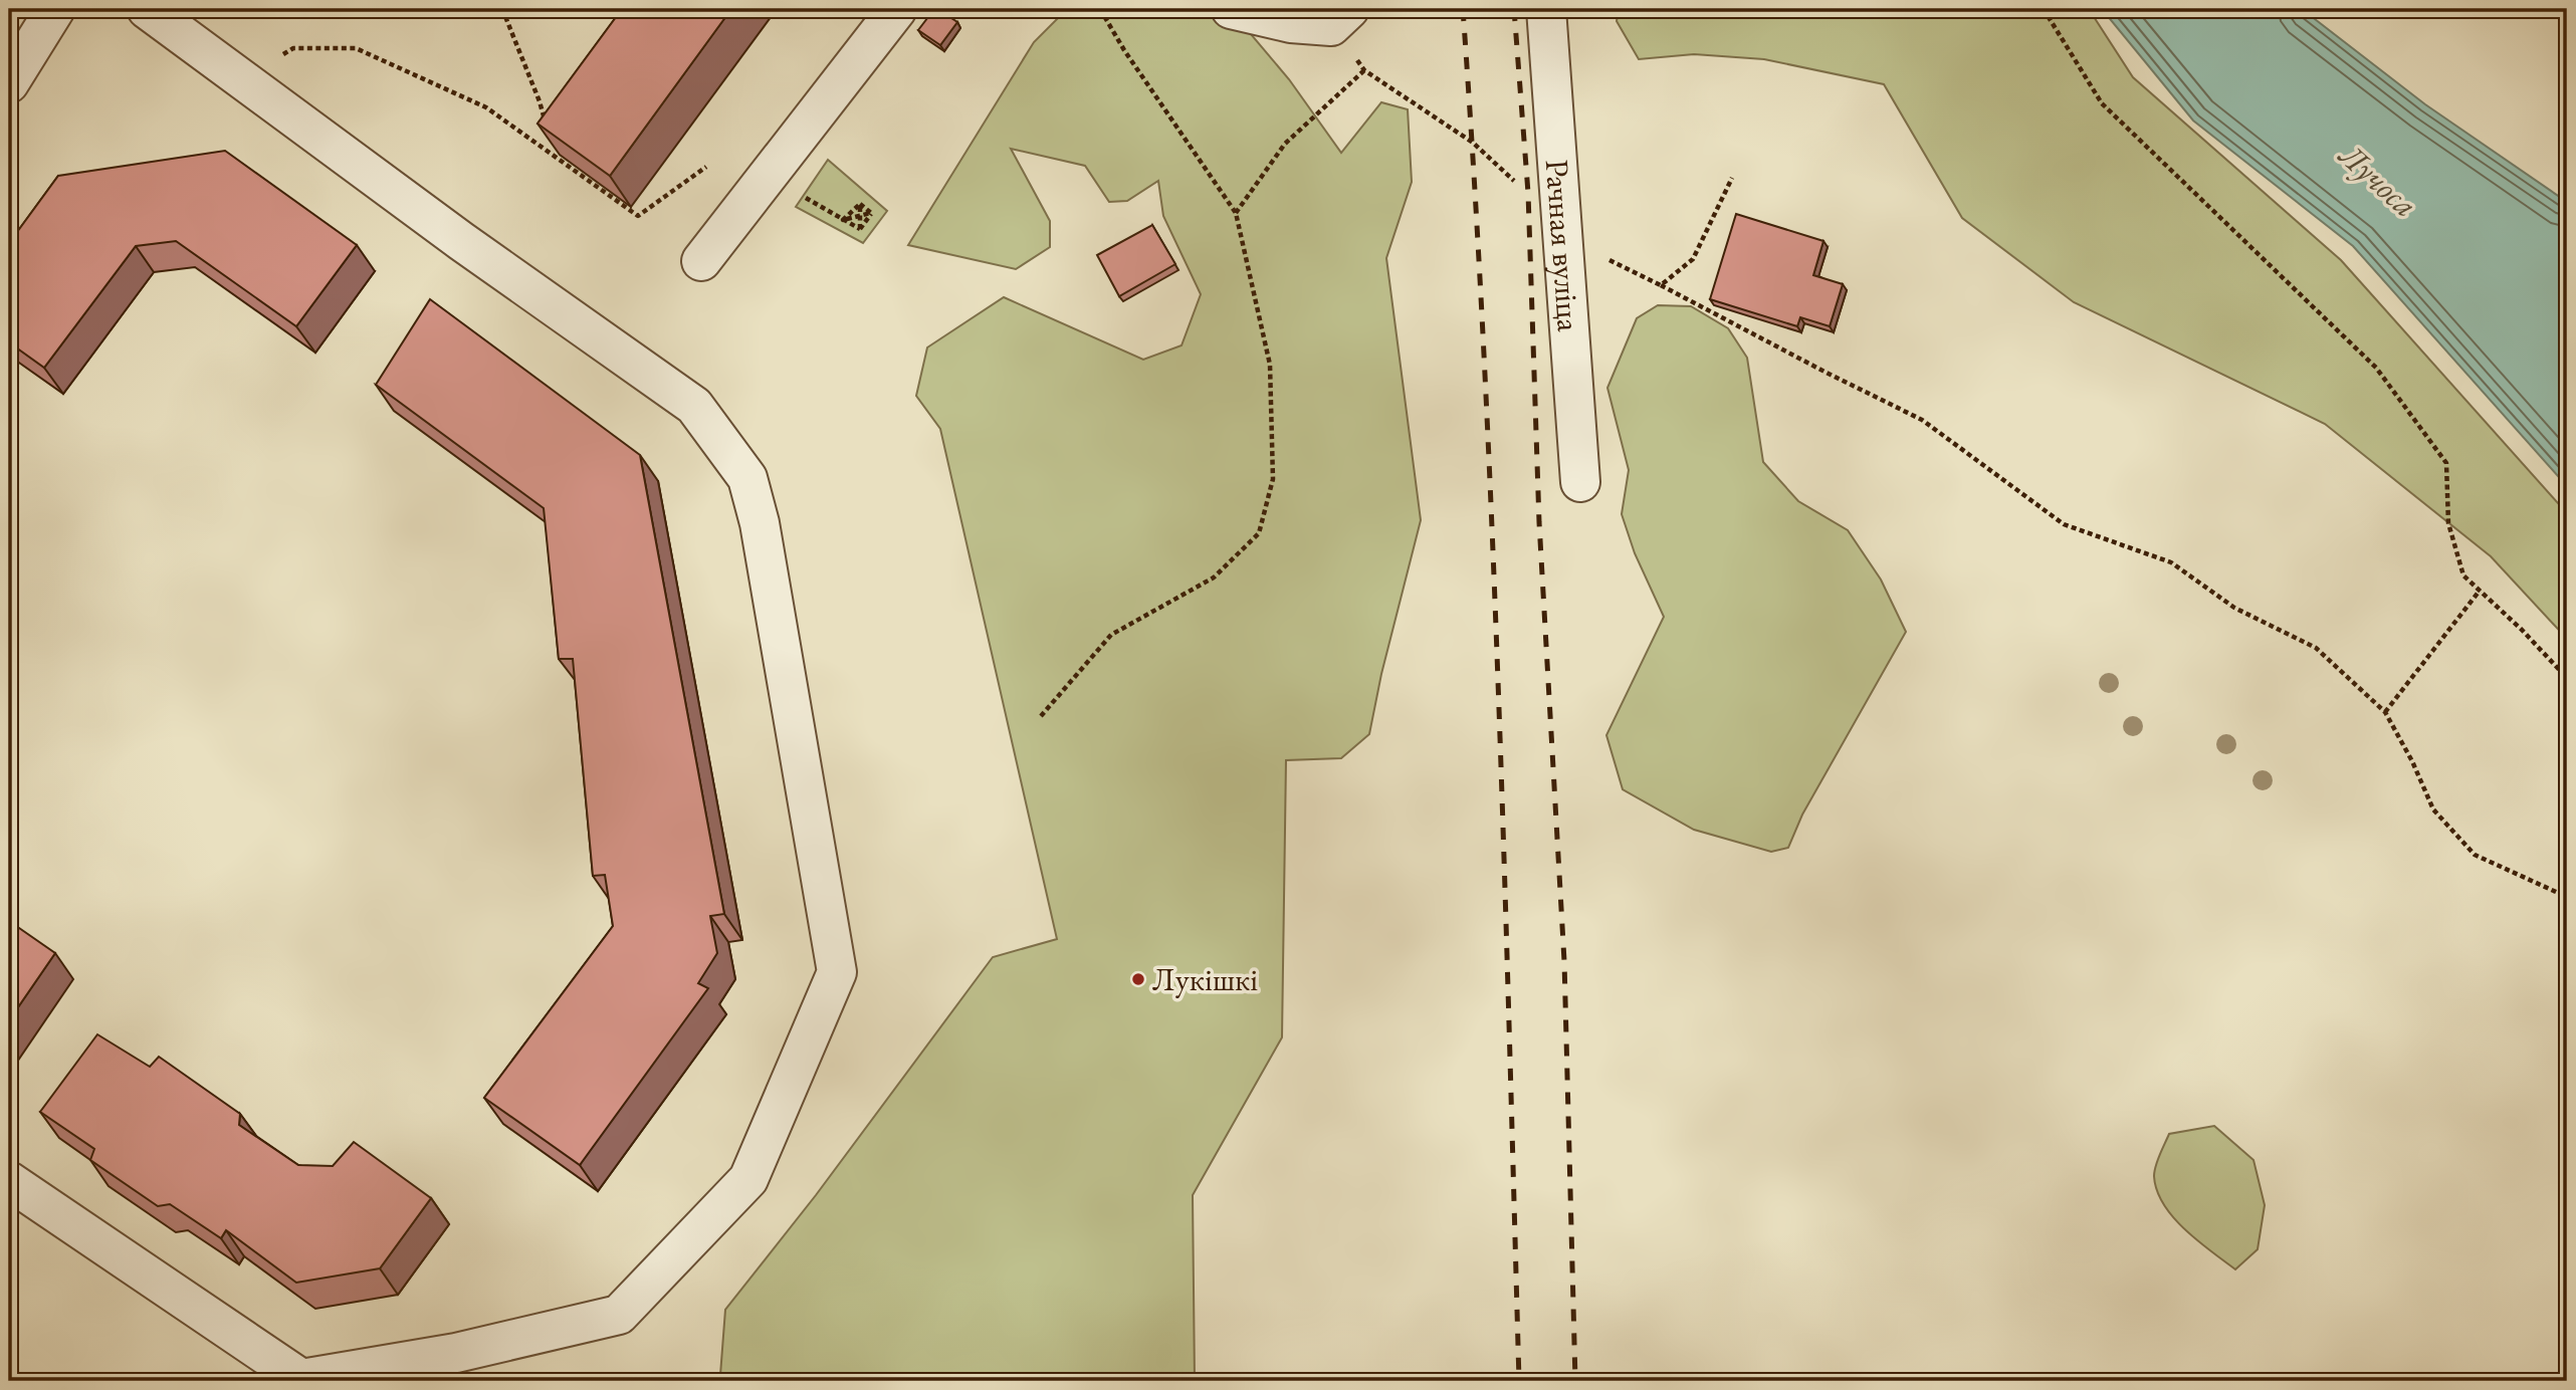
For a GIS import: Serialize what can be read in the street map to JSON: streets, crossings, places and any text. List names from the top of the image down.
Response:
{
  "streets": {
    "street": ["Рачная вуліца"]
  },
  "water": ["Лучоса"],
  "places": ["Лукішкі"]
}
